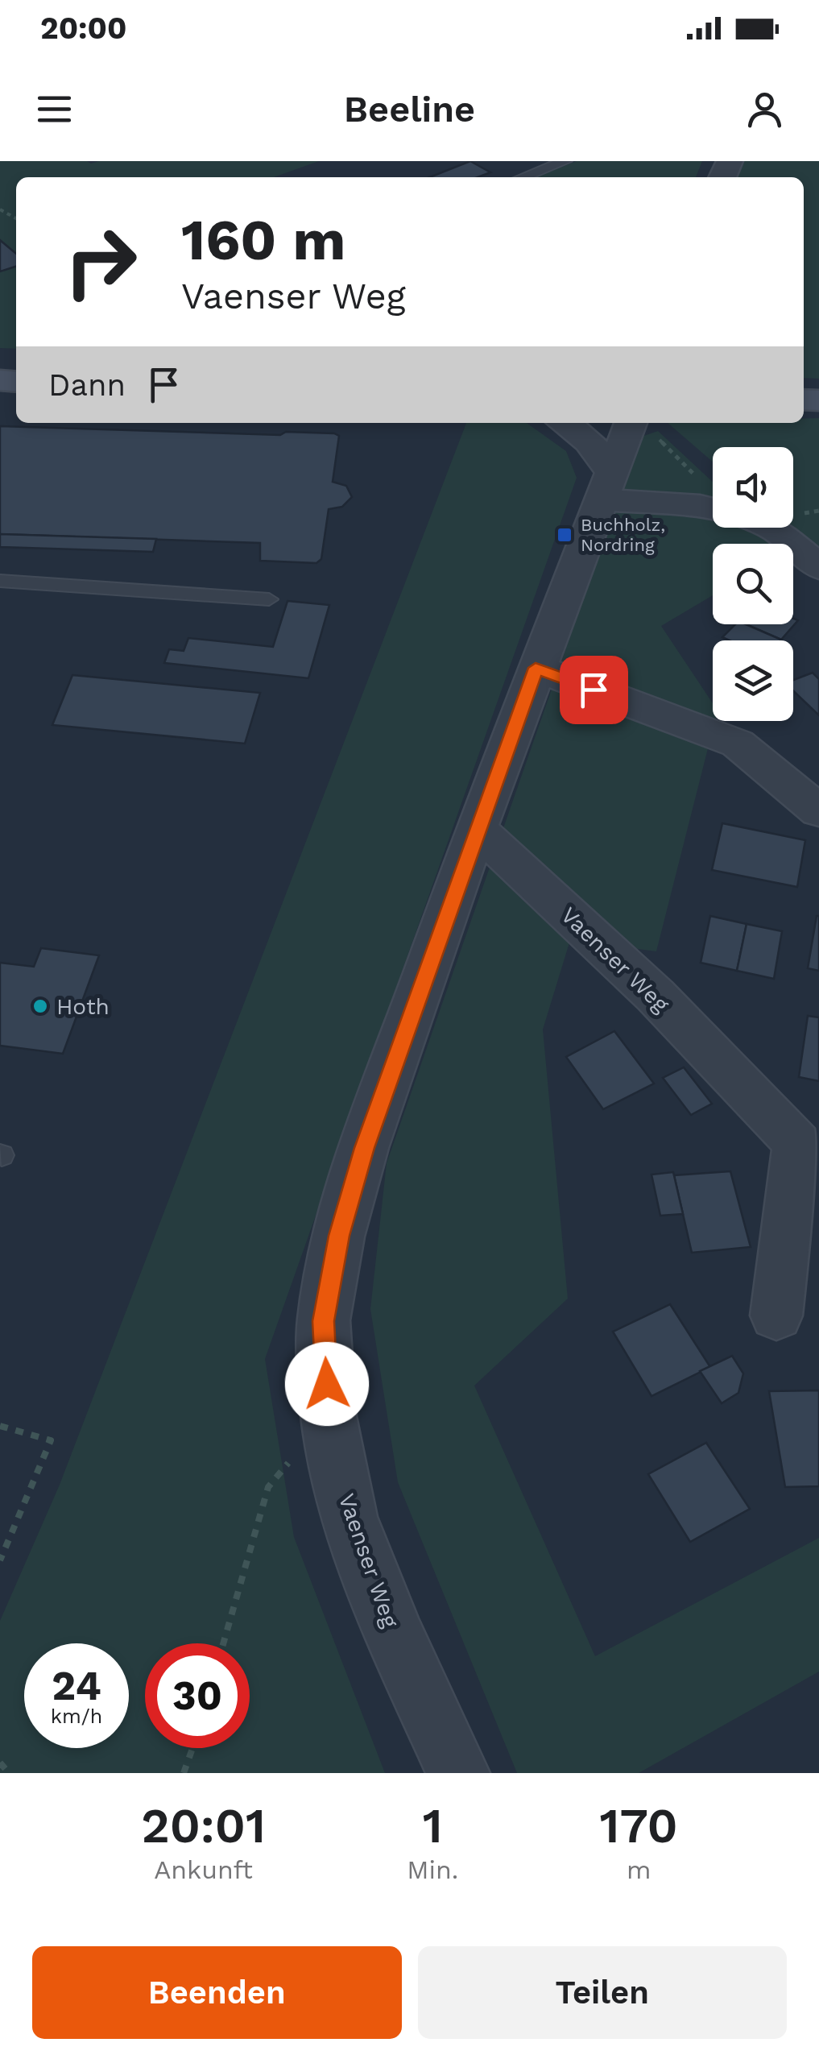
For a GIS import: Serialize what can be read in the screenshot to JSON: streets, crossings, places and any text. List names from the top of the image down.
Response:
{
  "streets": {
    "street": ["Vaenser Weg"]
  },
  "places": {
    "transit": ["Buchholz, Nordring"],
    "other": ["Hoth"]
  },
  "page": {
    "status": "20:00",
    "header": "Beeline",
    "turn": ["160 m", "Vaenser Weg"],
    "then": "Dann",
    "speed": "24 km/h",
    "limit": "30",
    "eta": [
      "20:01",
      "Ankunft",
      "1",
      "Min.",
      "170",
      "m"
    ],
    "buttons": ["Beenden", "Teilen"]
  }
}
